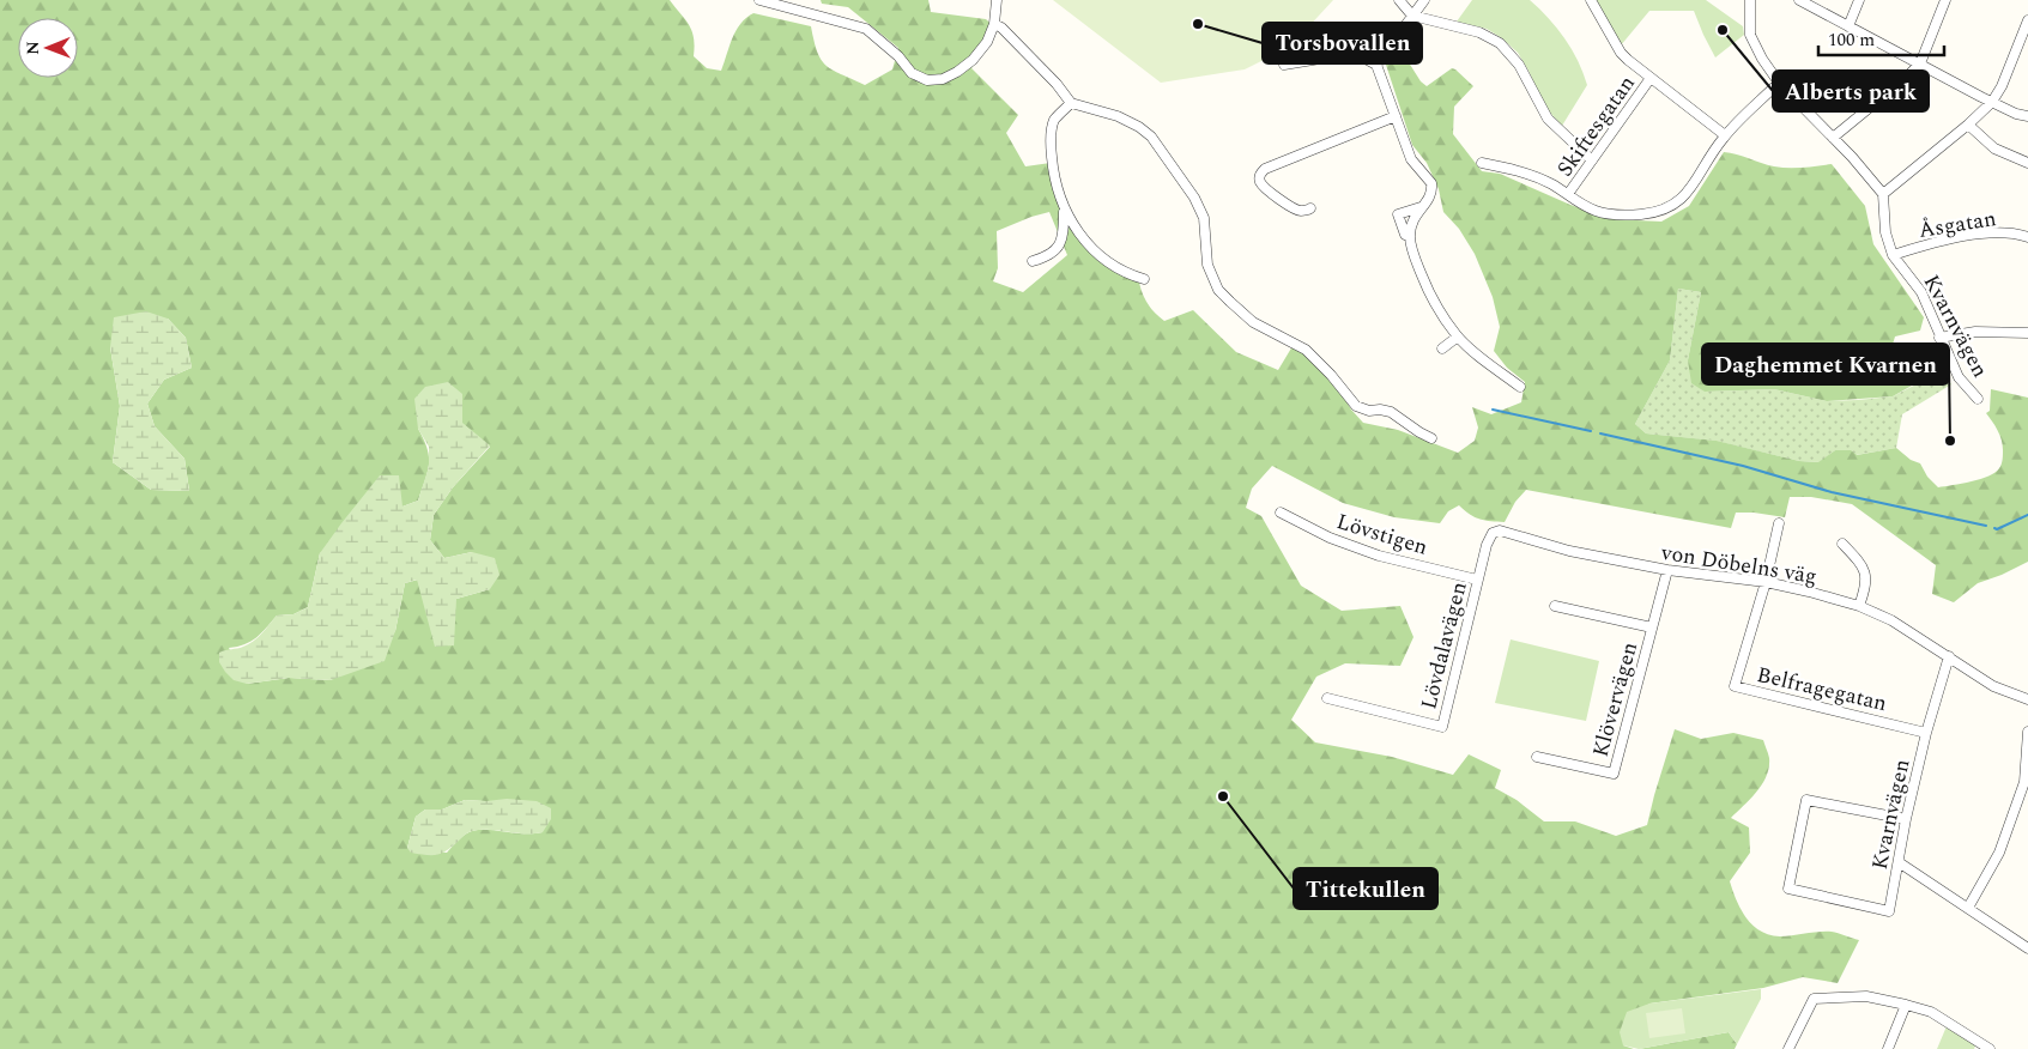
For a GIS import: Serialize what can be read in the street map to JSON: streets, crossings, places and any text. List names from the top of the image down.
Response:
{
  "streets": {
    "street": [
      "Skiftesgatan",
      "Åsgatan",
      "Kvarnvägen",
      "Lövstigen",
      "von Döbelns väg",
      "Lövdalavägen",
      "Belfragegatan",
      "Klövervägen"
    ]
  },
  "crossings": [
    ["Åsgatan", "Kvarnvägen"],
    ["Kvarnvägen", "von Döbelns väg"],
    ["Kvarnvägen", "Belfragegatan"],
    ["Lövstigen", "Lövdalavägen"],
    ["von Döbelns väg", "Lövdalavägen"],
    ["von Döbelns väg", "Belfragegatan"],
    ["von Döbelns väg", "Klövervägen"]
  ],
  "places": [
    "Torsbovallen",
    "Alberts park",
    "Daghemmet Kvarnen",
    "Tittekullen"
  ],
  "scale_bar": "100 m",
  "north": "left"
}
